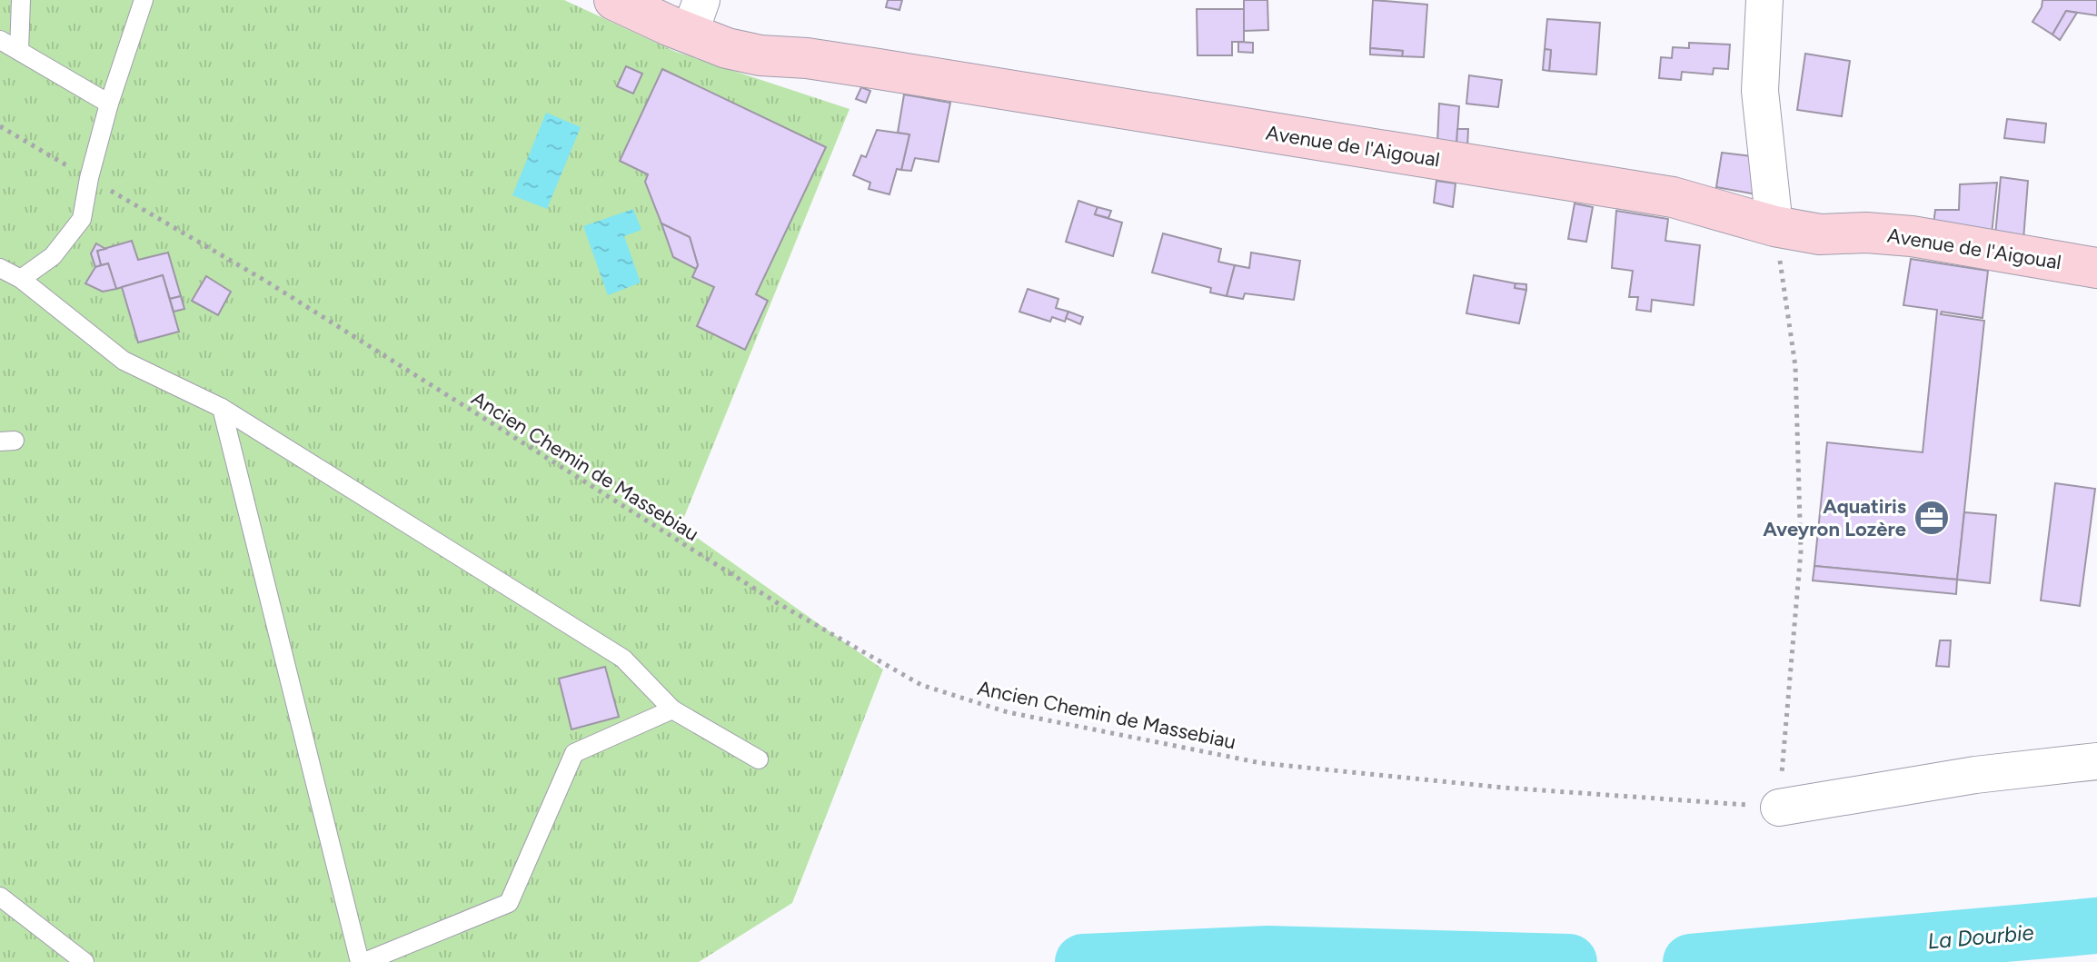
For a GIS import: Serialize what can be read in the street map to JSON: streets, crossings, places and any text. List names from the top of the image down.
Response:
{
  "streets": {
    "main road": ["Avenue de l'Aigoual"],
    "path": ["Ancien Chemin de Massebiau"]
  },
  "water": ["La Dourbie"],
  "places": {
    "office": ["Aquatiris Aveyron Lozère"]
  }
}
